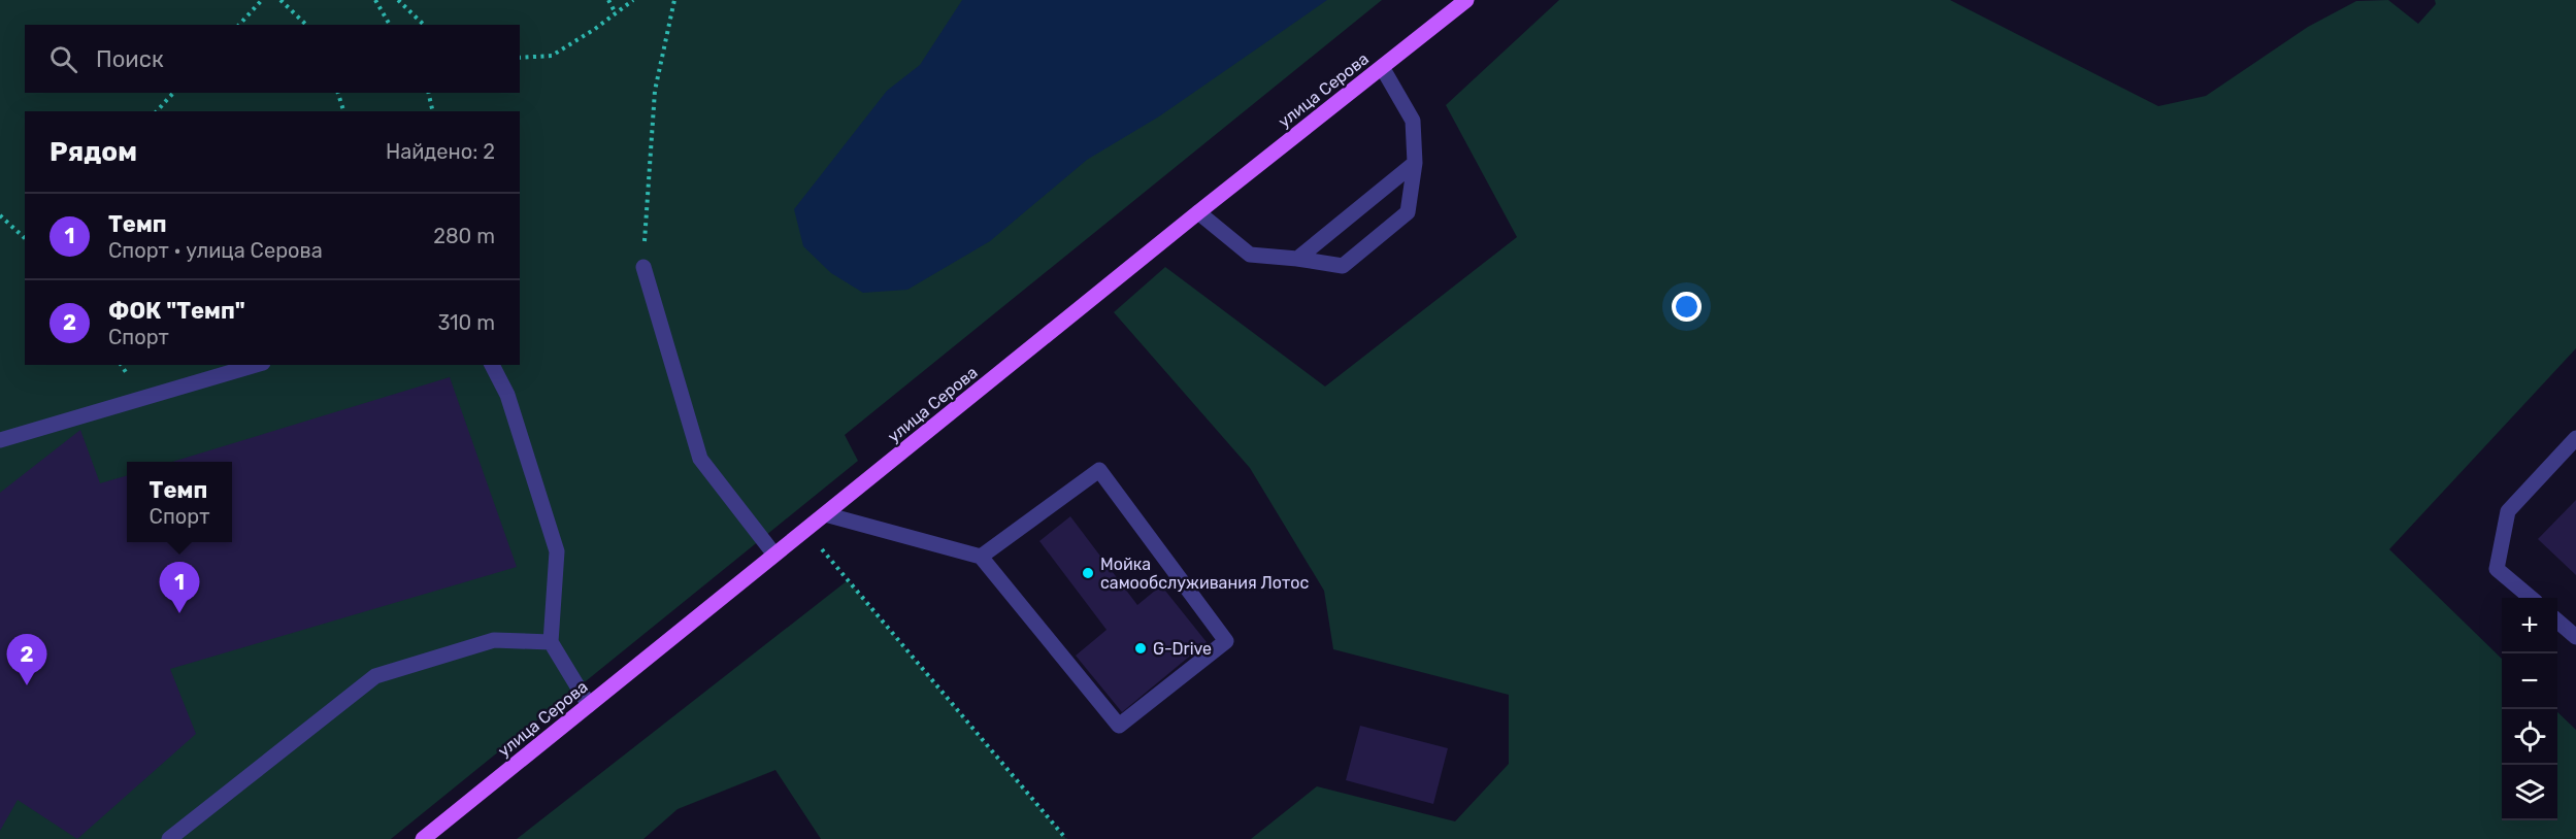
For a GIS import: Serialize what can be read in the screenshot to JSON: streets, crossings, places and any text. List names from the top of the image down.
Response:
{
  "streets": {
    "main road": ["улица Серова"]
  },
  "places": ["Мойка самообслуживания Лотос", "G-Drive"],
  "page": {
    "search": "Поиск",
    "heading": ["Рядом", "Найдено: 2"],
    "list": [
      {
        "mark": "1",
        "name": "Темп",
        "note": "Спорт · улица Серова",
        "value": "280 m"
      },
      {
        "mark": "2",
        "name": "ФОК \"Темп\"",
        "note": "Спорт",
        "value": "310 m"
      }
    ],
    "popup": ["Темп", "Спорт"],
    "pins": ["1", "2"],
    "map_buttons": ["+", "−"]
  }
}
